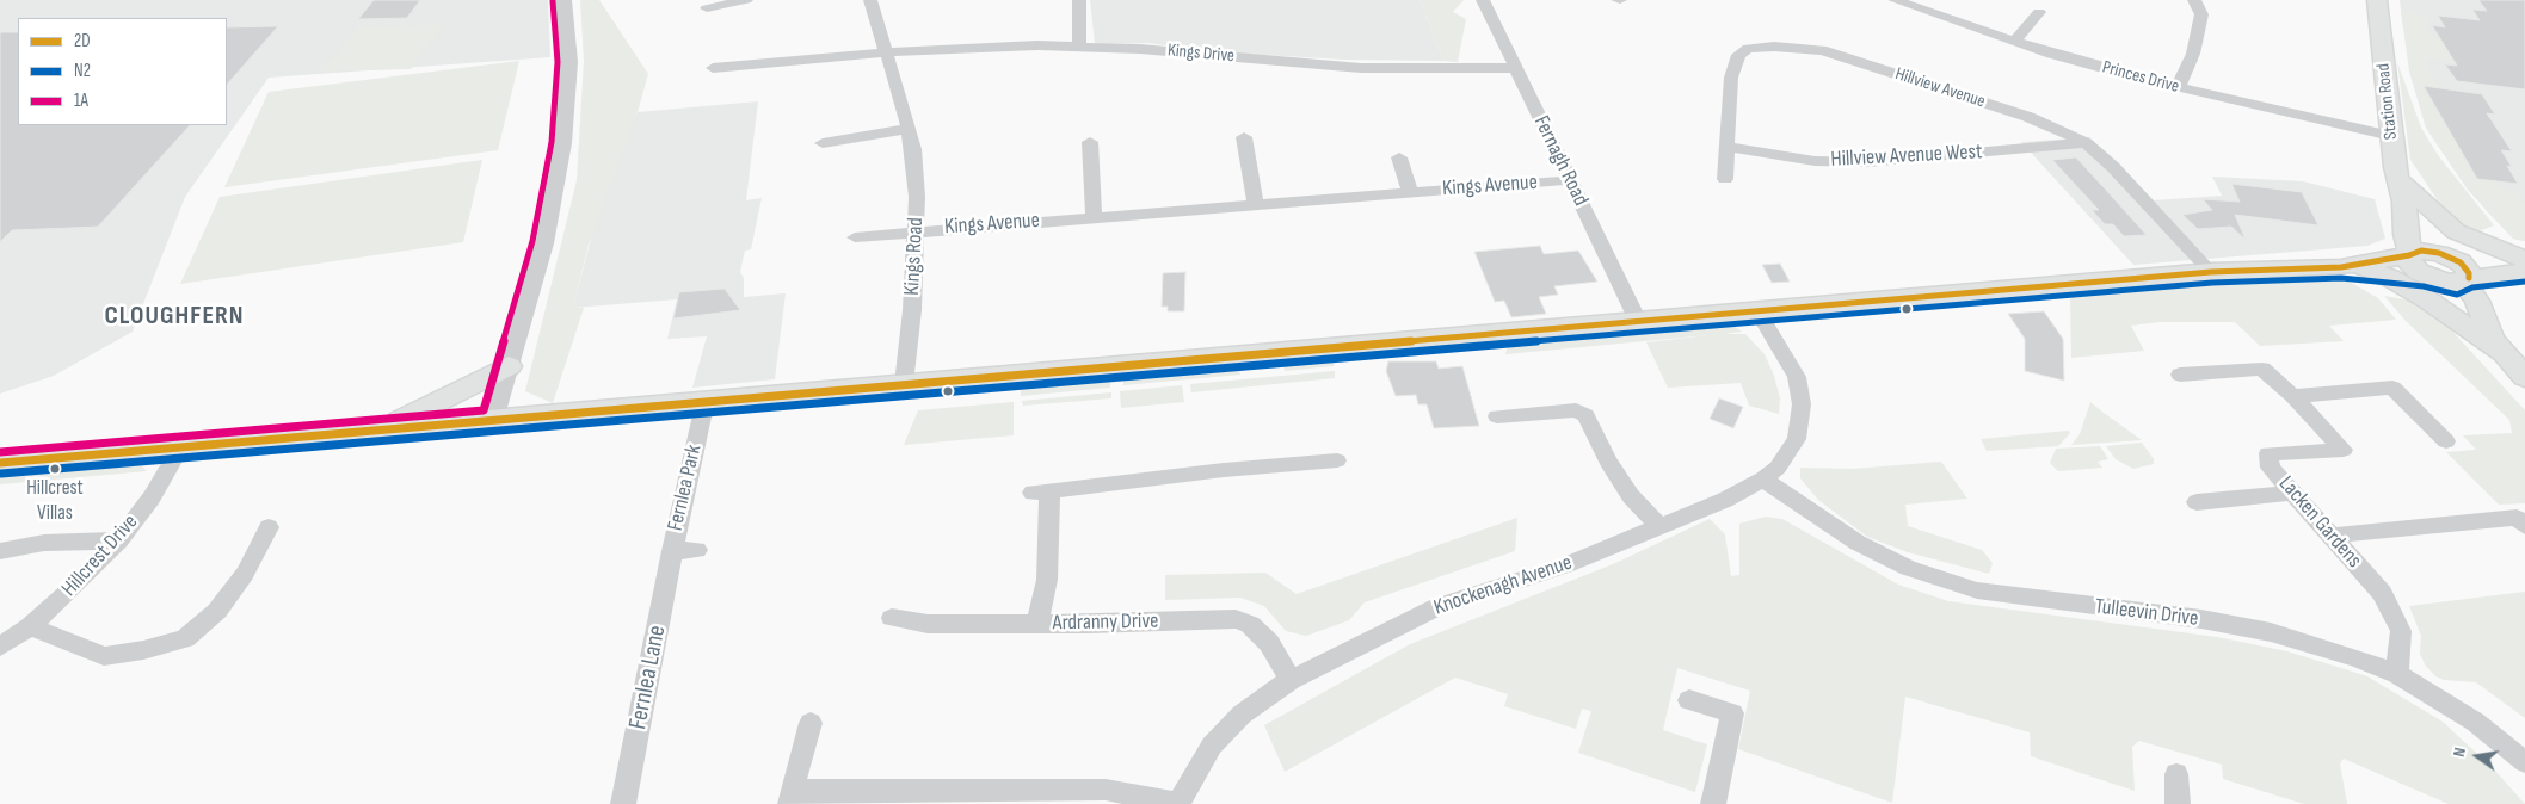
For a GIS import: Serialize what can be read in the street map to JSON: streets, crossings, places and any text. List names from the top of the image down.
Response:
{
  "streets": {
    "main road": ["Station Road"],
    "street": [
      "Kings Drive",
      "Princes Drive",
      "Hillview Avenue",
      "Hillview Avenue West",
      "Fernagh Road",
      "Kings Avenue",
      "Kings Road",
      "Fernlea Park",
      "Lacken Gardens",
      "Hillcrest Drive",
      "Knockenagh Avenue",
      "Tulleevin Drive",
      "Ardranny Drive",
      "Fernlea Lane"
    ]
  },
  "crossings": [
    ["Kings Drive", "Fernagh Road"],
    ["Kings Drive", "Kings Road"],
    ["Princes Drive", "Station Road"],
    ["Hillview Avenue", "Hillview Avenue West"],
    ["Fernagh Road", "Kings Avenue"],
    ["Kings Avenue", "Kings Road"],
    ["Fernlea Park", "Fernlea Lane"],
    ["Lacken Gardens", "Tulleevin Drive"],
    ["Knockenagh Avenue", "Tulleevin Drive"],
    ["Knockenagh Avenue", "Ardranny Drive"]
  ],
  "districts": ["CLOUGHFERN"],
  "places": ["Hillcrest Villas"],
  "lines": ["transit line 1A", "transit line 2D", "transit line N2"],
  "legend": ["2D", "N2", "1A"],
  "north": "left"
}
